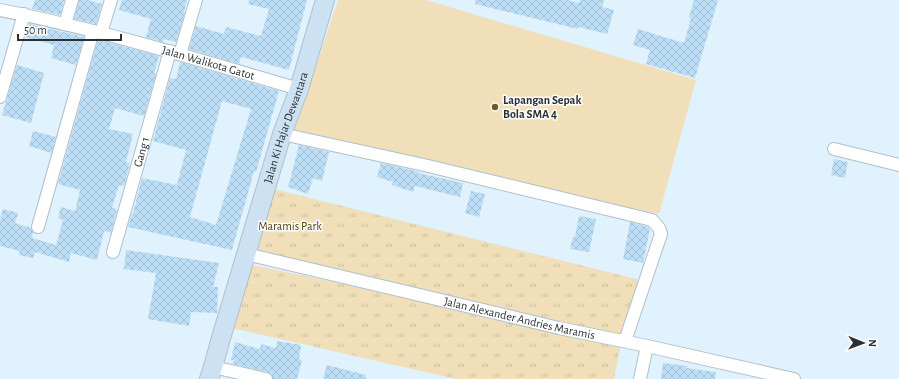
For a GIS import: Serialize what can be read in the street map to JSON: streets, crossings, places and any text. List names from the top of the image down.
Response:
{
  "streets": {
    "main road": ["Jalan Ki Hajar Dewantara"],
    "street": ["Jalan Walikota Gatot", "Gang 1", "Jalan Alexander Andries Maramis"]
  },
  "crossings": [
    ["Jalan Walikota Gatot", "Jalan Ki Hajar Dewantara"],
    ["Jalan Walikota Gatot", "Gang 1"],
    ["Jalan Ki Hajar Dewantara", "Jalan Alexander Andries Maramis"]
  ],
  "parks": ["Maramis Park"],
  "places": ["Lapangan Sepak Bola SMA 4"],
  "scale_bar": "50 m",
  "north": "right"
}
